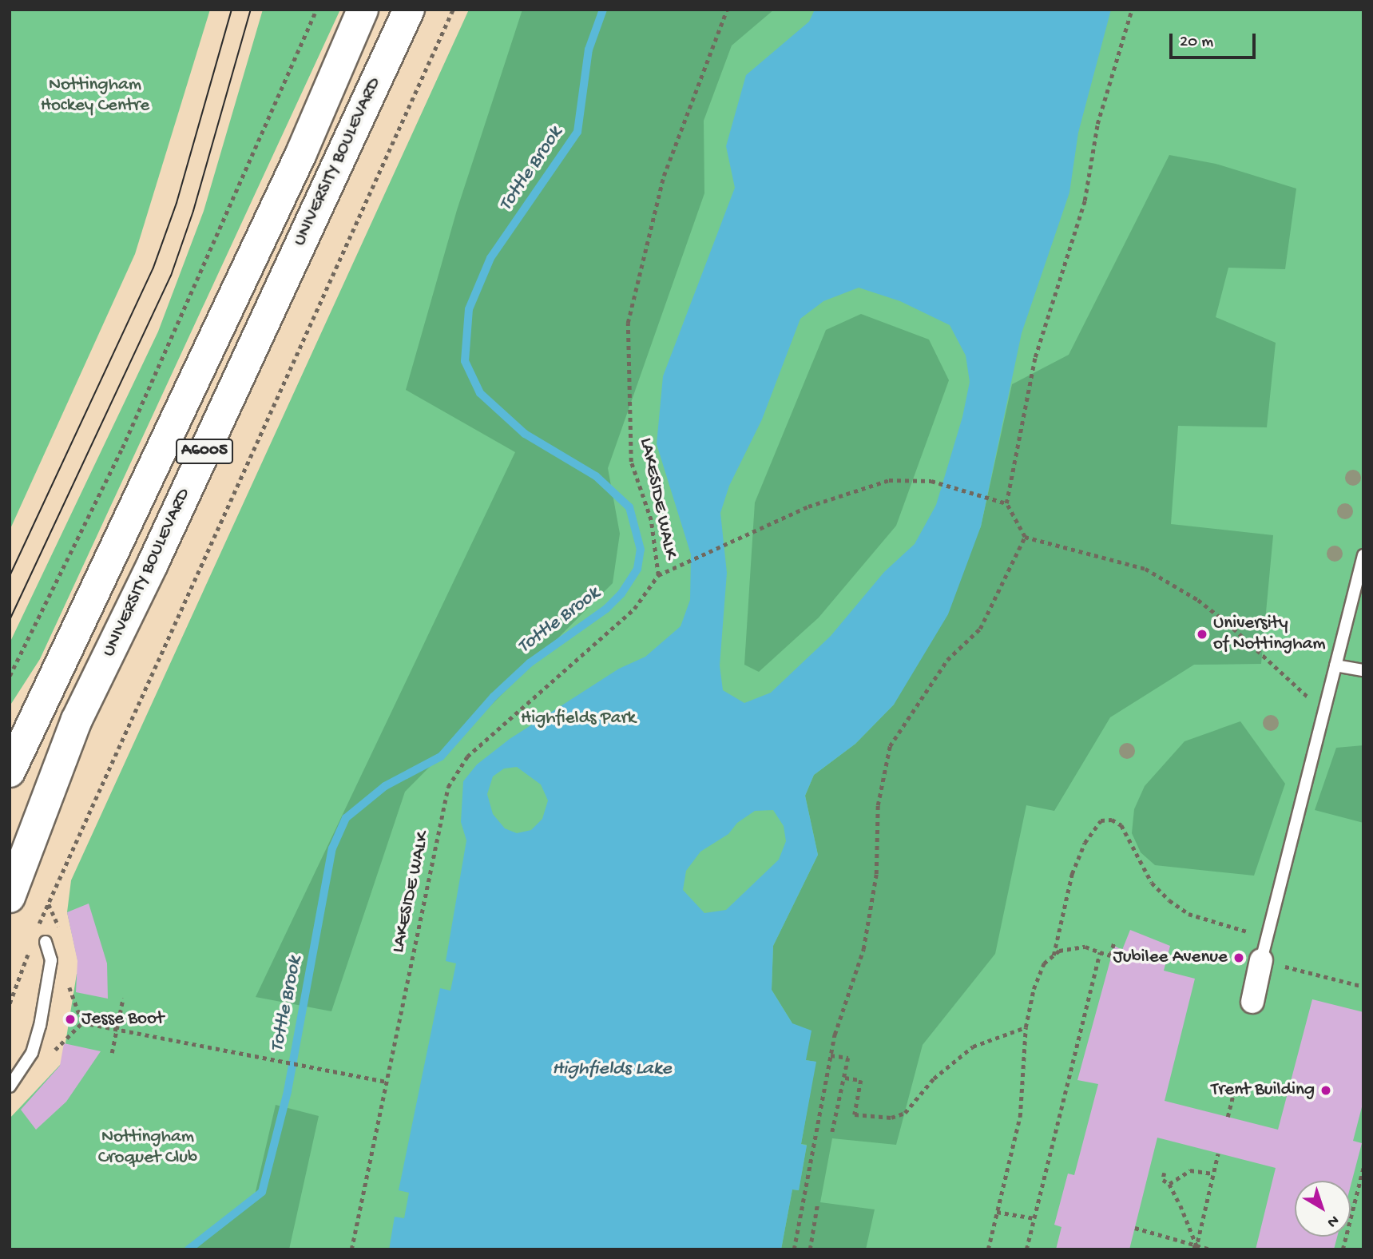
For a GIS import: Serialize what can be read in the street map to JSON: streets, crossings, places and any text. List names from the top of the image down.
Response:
{
  "streets": {
    "main road": ["UNIVERSITY BOULEVARD", "A6005"],
    "path": ["LAKESIDE WALK"]
  },
  "water": ["Tottle Brook", "Highfields Lake"],
  "parks": ["Nottingham Hockey Centre", "Highfields Park", "Nottingham Croquet Club"],
  "places": [
    "University of Nottingham",
    "Jubilee Avenue",
    "Jesse Boot",
    "Trent Building"
  ],
  "scale_bar": "20 m",
  "north": "bottom right"
}
